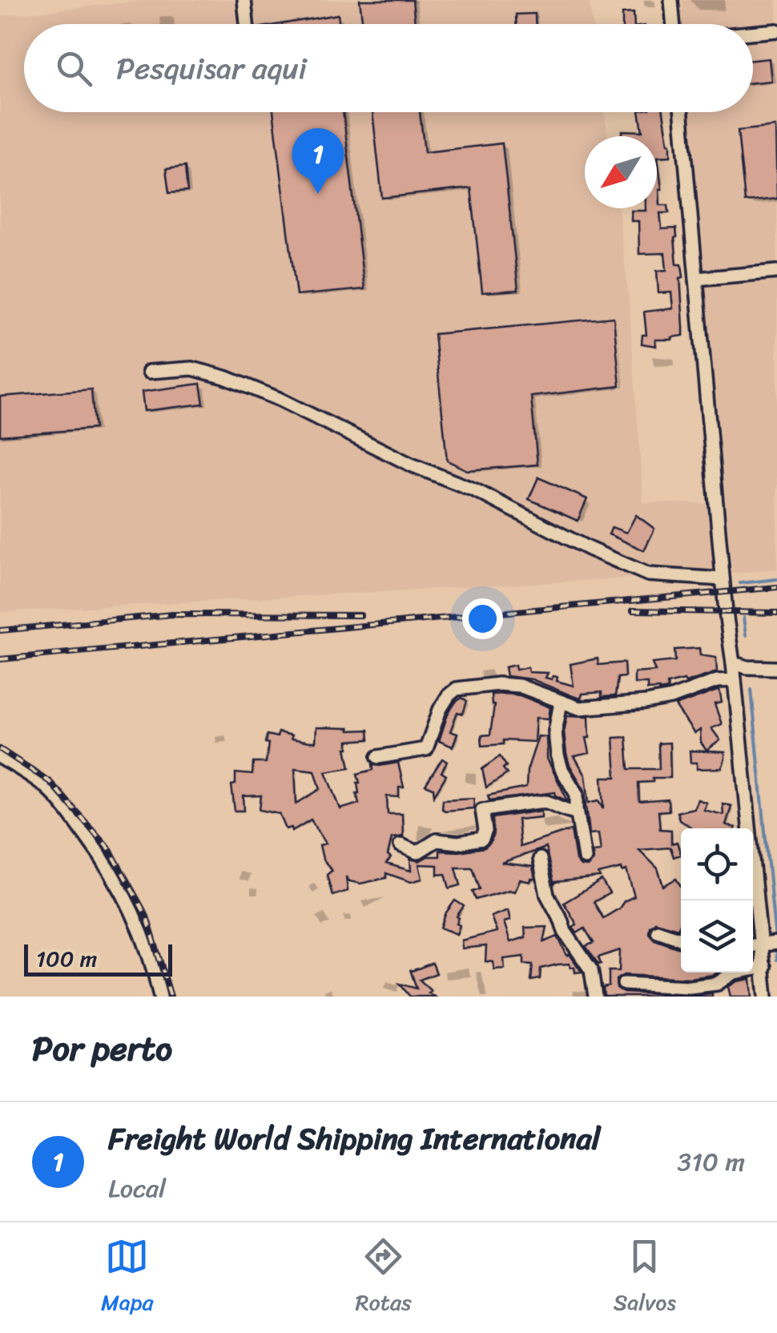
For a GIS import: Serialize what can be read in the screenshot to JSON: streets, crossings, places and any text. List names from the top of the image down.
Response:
{
  "scale_bar": "100 m",
  "north": "bottom left",
  "page": {
    "search": "Pesquisar aqui",
    "pins": "1",
    "scale": "100 m",
    "heading": "Por perto",
    "list": [
      {
        "mark": "1",
        "name": "Freight World Shipping International",
        "note": "Local",
        "value": "310 m"
      }
    ],
    "nav": ["Mapa", "Rotas", "Salvos"]
  }
}
